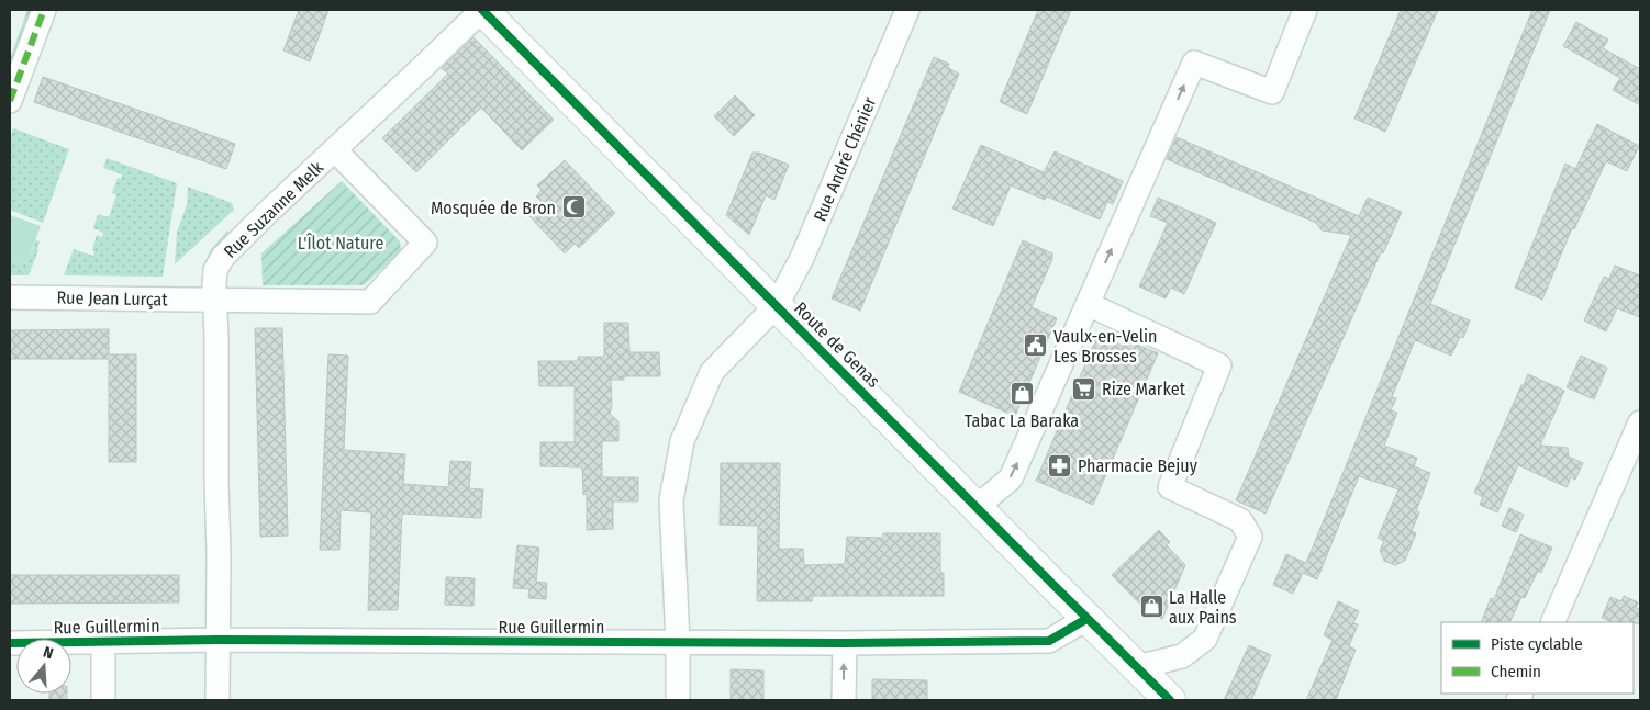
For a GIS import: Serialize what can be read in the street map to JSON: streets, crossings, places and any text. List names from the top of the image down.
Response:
{
  "streets": {
    "main road": ["Route de Genas"],
    "street": [
      "Rue André Chénier",
      "Rue Suzanne Melk",
      "Rue Jean Lurçat",
      "Rue Guillermin"
    ]
  },
  "crossings": [
    ["Rue André Chénier", "Route de Genas"],
    ["Rue André Chénier", "Rue Guillermin"],
    ["Rue Suzanne Melk", "Rue Jean Lurçat"],
    ["Rue Suzanne Melk", "Route de Genas"],
    ["Rue Suzanne Melk", "Rue Guillermin"],
    ["Route de Genas", "Rue Guillermin"]
  ],
  "parks": ["L'Îlot Nature"],
  "places": {
    "mosque": ["Mosquée de Bron"],
    "public building": ["Vaulx-en-Velin Les Brosses"],
    "supermarket": ["Rize Market"],
    "shop": ["Tabac La Baraka", "La Halle aux Pains"],
    "pharmacy": ["Pharmacie Bejuy"]
  },
  "legend": ["Piste cyclable", "Chemin"],
  "north": "top"
}
